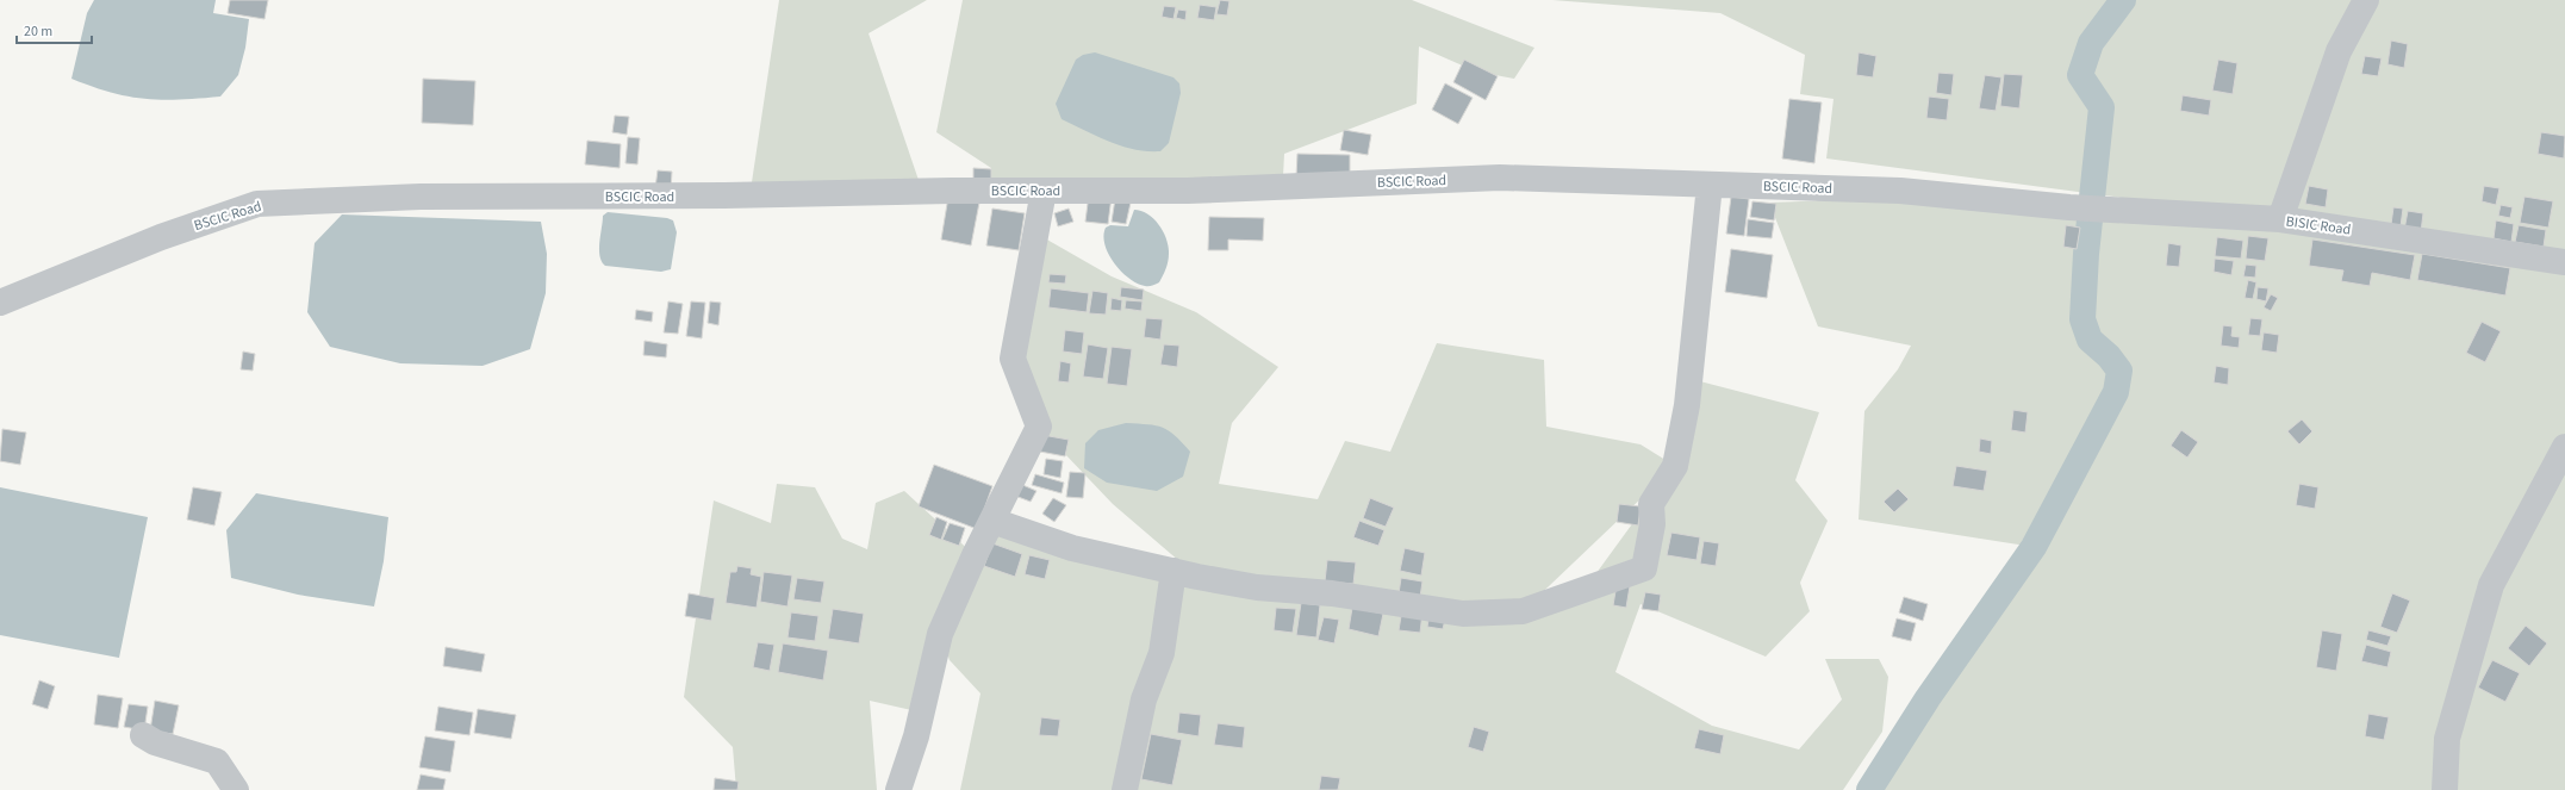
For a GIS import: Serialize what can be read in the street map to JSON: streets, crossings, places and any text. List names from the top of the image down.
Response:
{
  "streets": {
    "street": ["BSCIC Road", "BISIC Road"]
  },
  "crossings": [
    ["BSCIC Road", "BISIC Road"]
  ],
  "scale_bar": "20 m"
}
